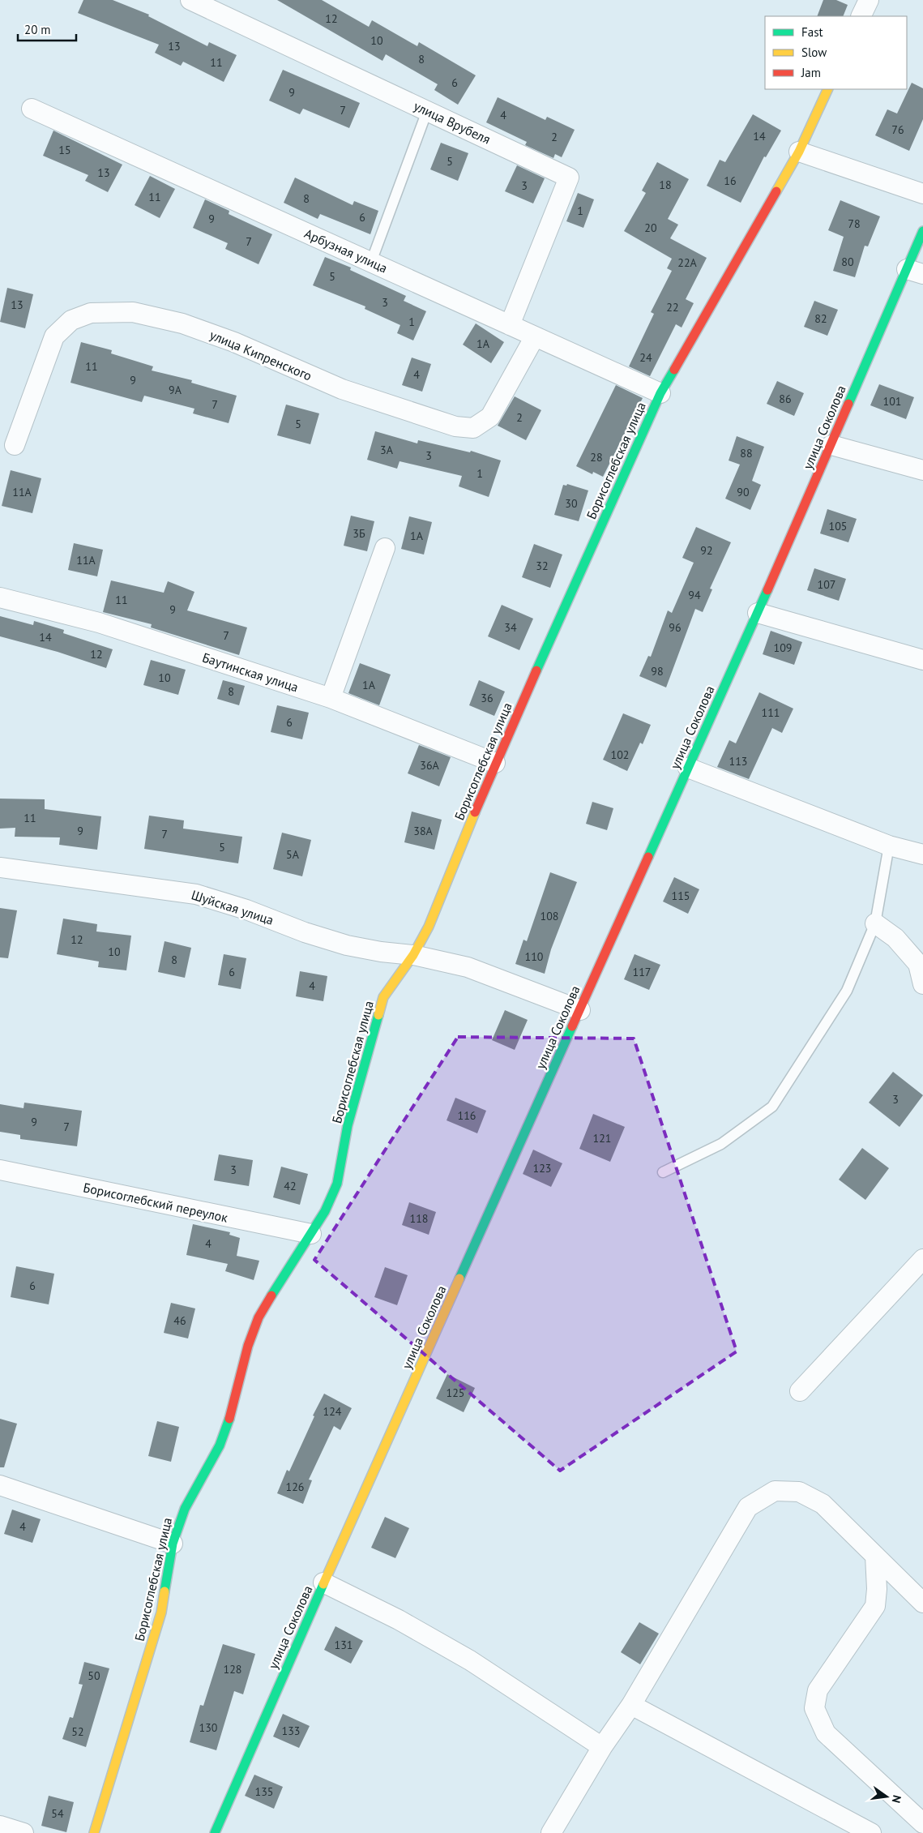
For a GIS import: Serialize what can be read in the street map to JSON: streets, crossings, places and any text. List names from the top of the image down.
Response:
{
  "streets": {
    "street": [
      "улица Врубеля",
      "Арбузная улица",
      "улица Кипренского",
      "улица Соколова",
      "Борисоглебская улица",
      "Баутинская улица",
      "Шуйская улица",
      "Борисоглебский переулок"
    ]
  },
  "crossings": [
    ["улица Врубеля", "Арбузная улица"],
    ["Арбузная улица", "улица Кипренского"],
    ["Арбузная улица", "Борисоглебская улица"],
    ["улица Соколова", "Шуйская улица"],
    ["Борисоглебская улица", "Баутинская улица"],
    ["Борисоглебская улица", "Шуйская улица"],
    ["Борисоглебская улица", "Борисоглебский переулок"]
  ],
  "house_numbers": [
    "12",
    "10",
    "13",
    "8",
    "11",
    "6",
    "9",
    "7",
    "4",
    "76",
    "14",
    "2",
    "15",
    "5",
    "13",
    "16",
    "18",
    "3",
    "11",
    "8",
    "1",
    "6",
    "9",
    "78",
    "20",
    "7",
    "80",
    "22А",
    "5",
    "3",
    "13",
    "22",
    "82",
    "1",
    "1А",
    "24",
    "11",
    "4",
    "9",
    "9А",
    "86",
    "101",
    "7",
    "2",
    "5",
    "3А",
    "88",
    "3",
    "28",
    "1",
    "11А",
    "90",
    "30",
    "105",
    "3Б",
    "1А",
    "92",
    "11А",
    "32",
    "107",
    "94",
    "11",
    "9",
    "34",
    "96",
    "7",
    "14",
    "109",
    "12",
    "98",
    "10",
    "1А",
    "8",
    "36",
    "111",
    "6",
    "102",
    "113",
    "36А",
    "11",
    "9",
    "38А",
    "7",
    "5",
    "5А",
    "115",
    "108",
    "12",
    "10",
    "110",
    "8",
    "6",
    "117",
    "4",
    "3",
    "116",
    "9",
    "7",
    "121",
    "123",
    "3",
    "42",
    "118",
    "4",
    "6",
    "46",
    "125",
    "124",
    "126",
    "4",
    "131",
    "128",
    "50",
    "130",
    "133",
    "52",
    "135",
    "54"
  ],
  "legend": ["Fast", "Slow", "Jam"],
  "scale_bar": "20 m",
  "north": "right"
}
